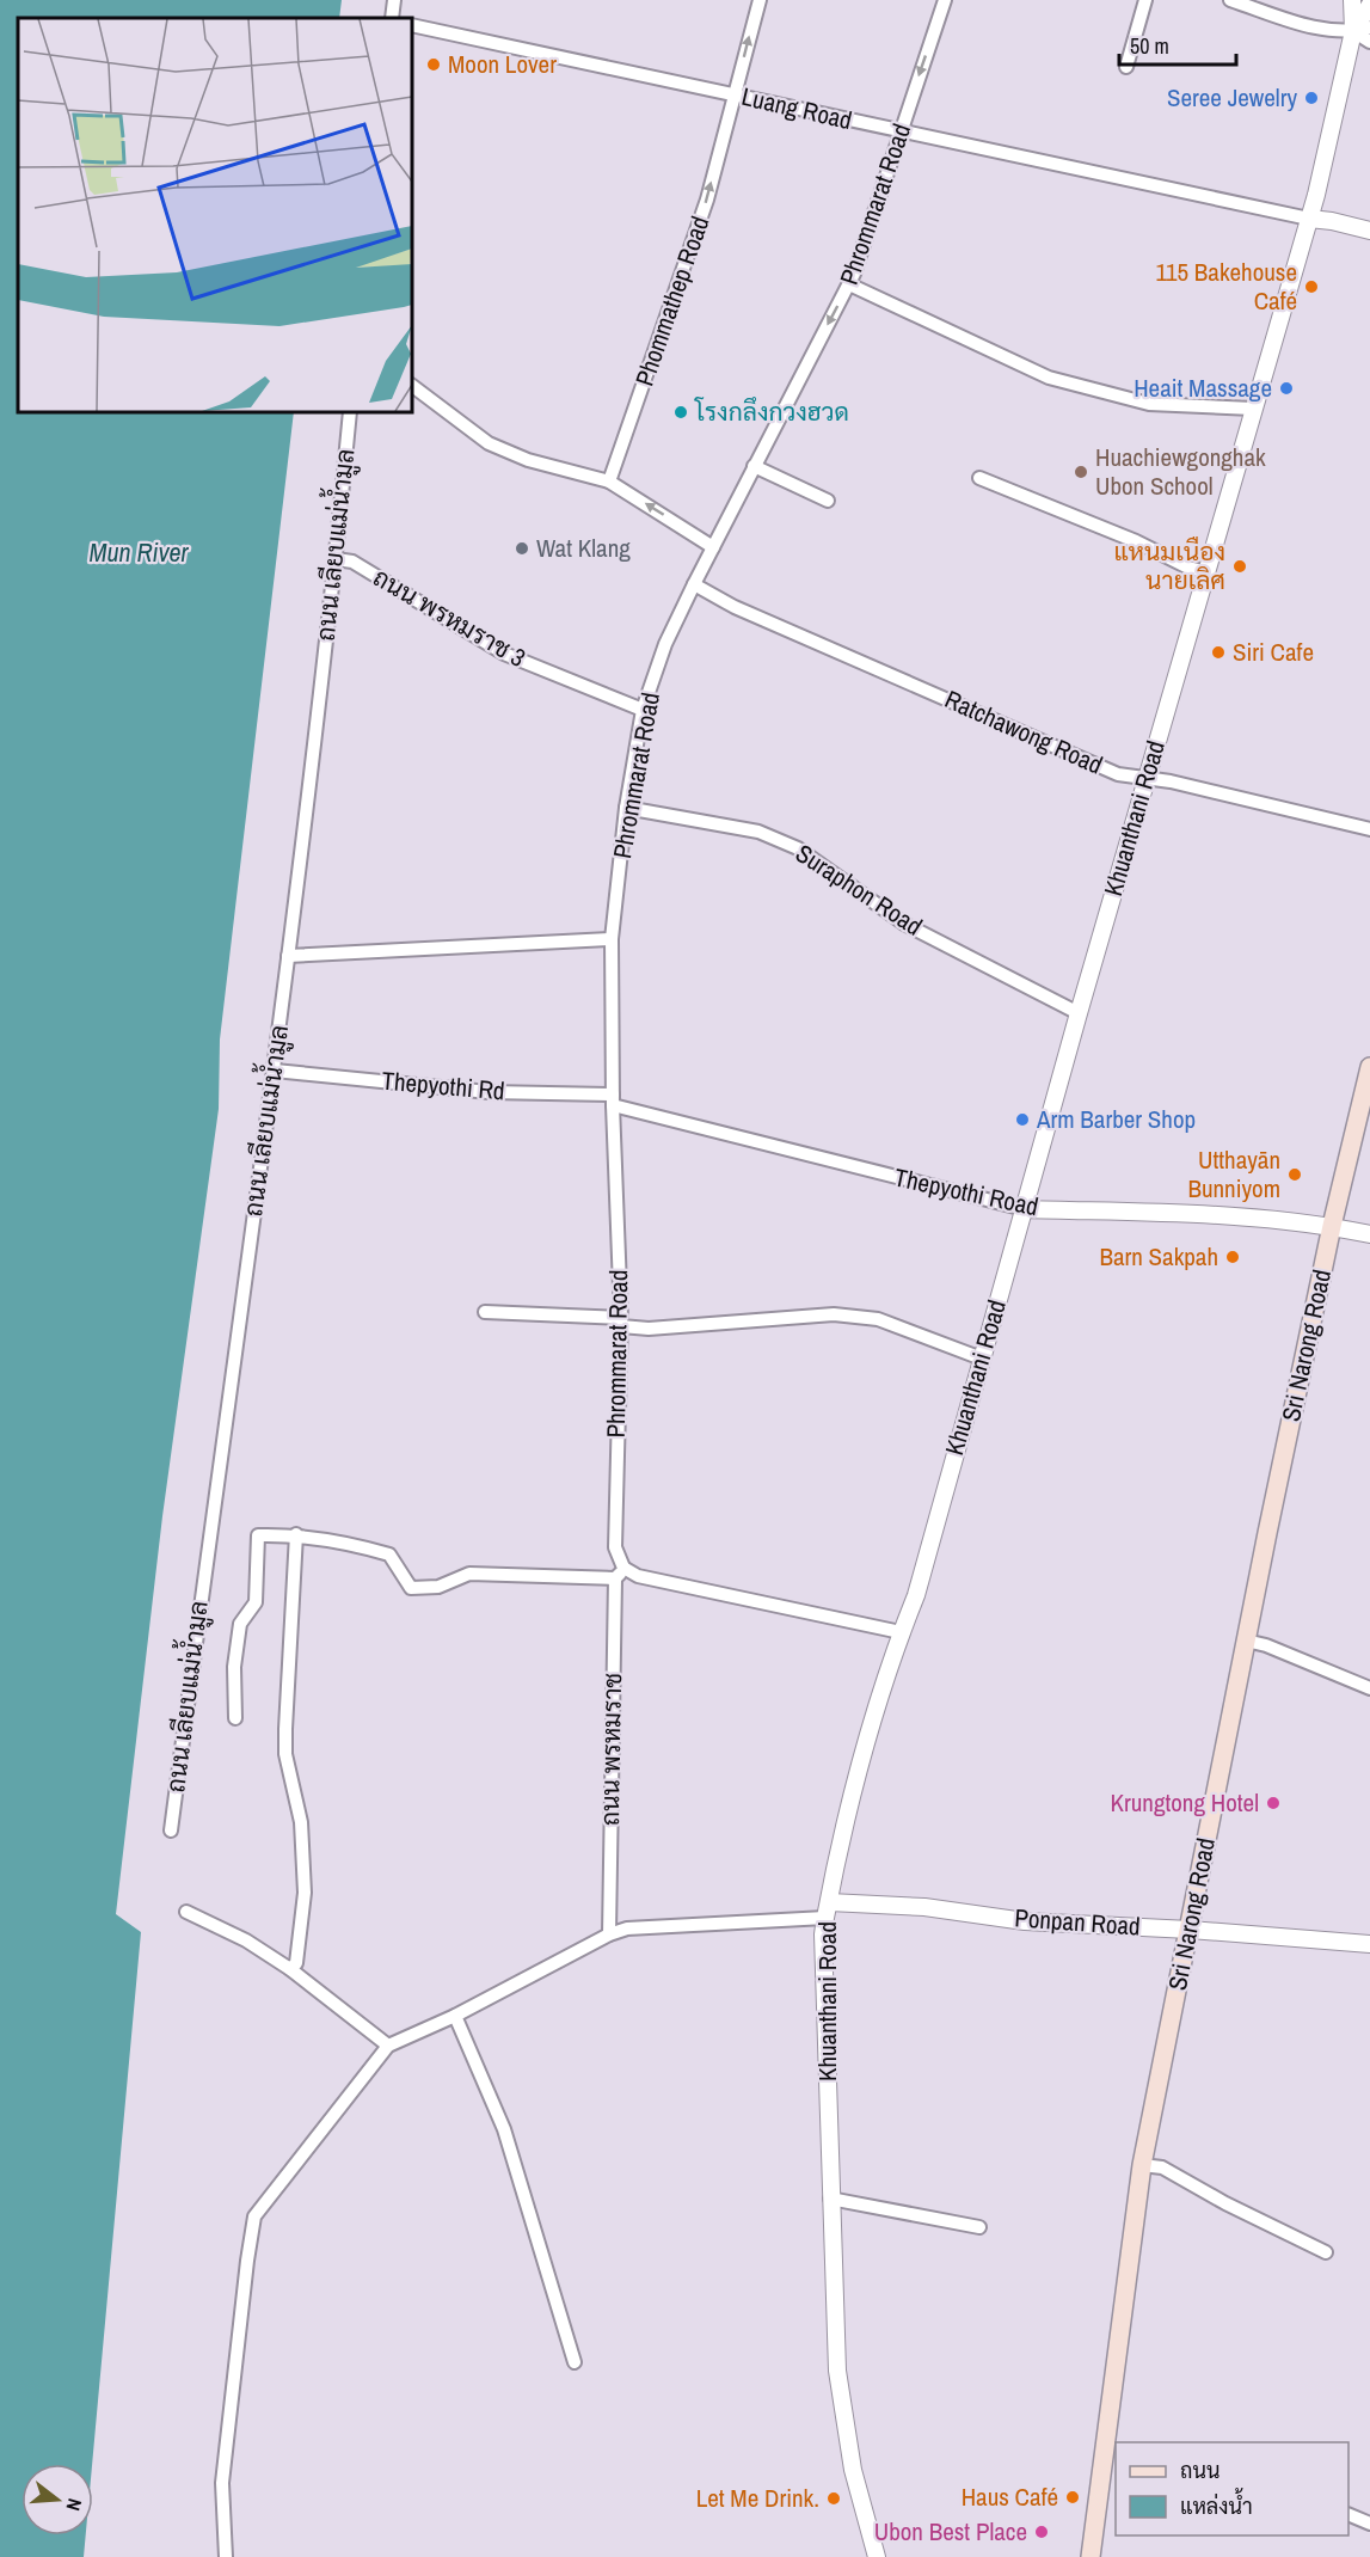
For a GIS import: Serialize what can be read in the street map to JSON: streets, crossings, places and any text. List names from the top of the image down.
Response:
{
  "streets": {
    "main road": ["Sri Narong Road"],
    "street": [
      "Luang Road",
      "Phrommarat Road",
      "Phommathep Road",
      "ถนน เลียบแม่น้ำมูล",
      "ถนน พรหมราช 3",
      "Ratchawong Road",
      "Khuanthani Road",
      "Suraphon Road",
      "Thepyothi Rd",
      "Thepyothi Road",
      "ถนน พรหมราช",
      "Ponpan Road"
    ]
  },
  "crossings": [
    ["Luang Road", "Phrommarat Road"],
    ["Luang Road", "Phommathep Road"],
    ["Luang Road", "Khuanthani Road"],
    ["Phrommarat Road", "ถนน พรหมราช 3"],
    ["Phrommarat Road", "Ratchawong Road"],
    ["Phrommarat Road", "Suraphon Road"],
    ["Phrommarat Road", "Thepyothi Rd"],
    ["Phrommarat Road", "Thepyothi Road"],
    ["ถนน เลียบแม่น้ำมูล", "ถนน พรหมราช 3"],
    ["ถนน เลียบแม่น้ำมูล", "Thepyothi Rd"],
    ["Ratchawong Road", "Khuanthani Road"],
    ["Khuanthani Road", "Suraphon Road"],
    ["Khuanthani Road", "Thepyothi Road"],
    ["Khuanthani Road", "Ponpan Road"],
    ["Thepyothi Rd", "Thepyothi Road"],
    ["Thepyothi Road", "Sri Narong Road"],
    ["Sri Narong Road", "Ponpan Road"]
  ],
  "one_way": ["Phommathep Road"],
  "water": ["Mun River"],
  "places": [
    "Moon Lover",
    "Seree Jewelry",
    "115 Bakehouse Café",
    "Heait Massage",
    "โรงกลึงกวงฮวด",
    "Huachiewgonghak Ubon School",
    "Wat Klang",
    "แหนมเนือง นายเลิศ",
    "Siri Cafe",
    "Arm Barber Shop",
    "Utthayān Bunniyom",
    "Barn Sakpah",
    "Krungtong Hotel",
    "Haus Café",
    "Let Me Drink.",
    "Ubon Best Place"
  ],
  "legend": ["ถนน", "แหล่งน้ำ"],
  "scale_bar": "50 m",
  "north": "right"
}
